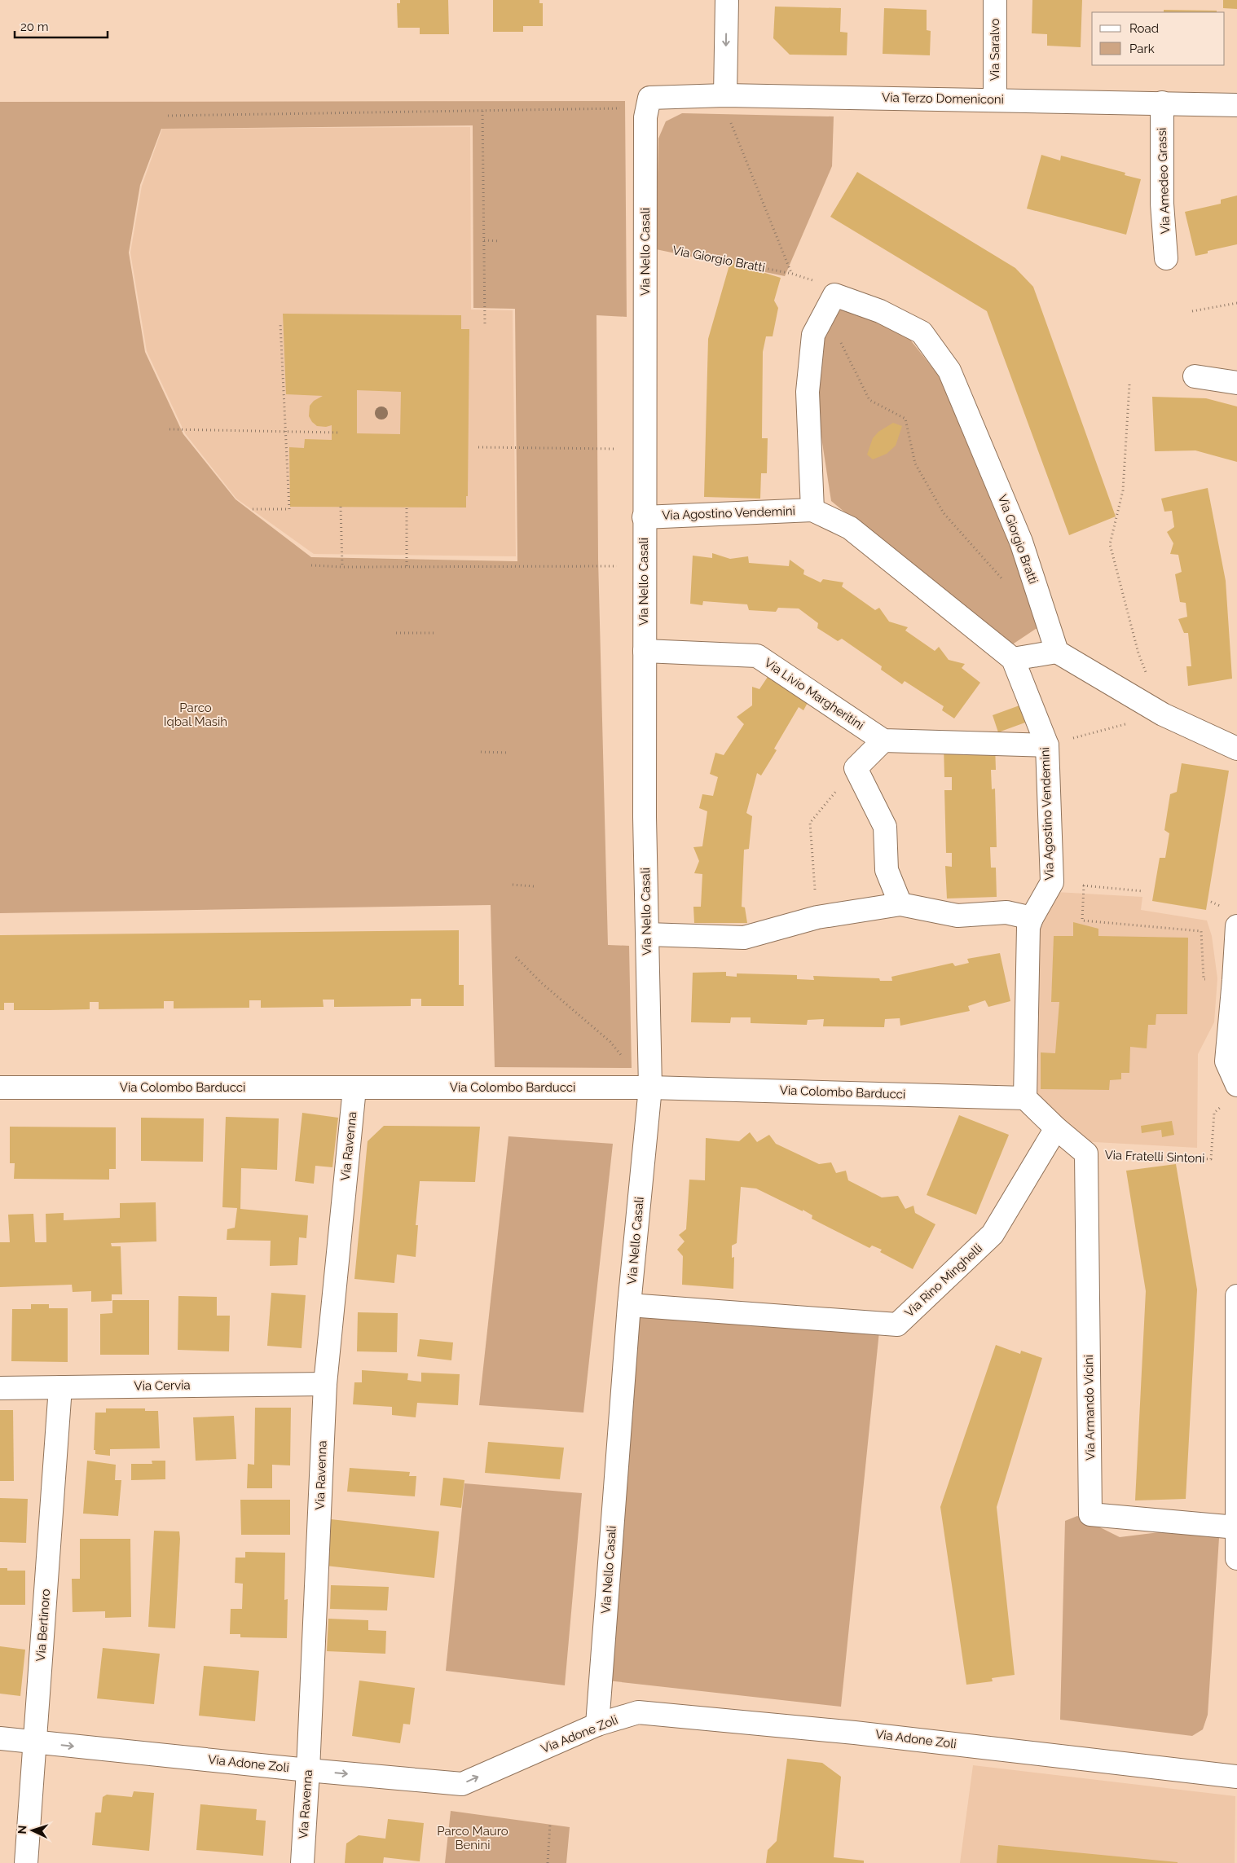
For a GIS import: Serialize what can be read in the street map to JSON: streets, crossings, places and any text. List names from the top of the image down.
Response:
{
  "streets": {
    "street": [
      "Via Saralvo",
      "Via Terzo Domeniconi",
      "Via Amedeo Grassi",
      "Via Nello Casali",
      "Via Giorgio Bratti",
      "Via Agostino Vendemini",
      "Via Livio Margheritini",
      "Via Colombo Barducci",
      "Via Ravenna",
      "Via Rino Minghelli",
      "Via Cervia",
      "Via Armando Vicini",
      "Via Bertinoro",
      "Via Adone Zoli"
    ],
    "path": ["Via Fratelli Sintoni"]
  },
  "crossings": [
    ["Via Saralvo", "Via Terzo Domeniconi"],
    ["Via Terzo Domeniconi", "Via Amedeo Grassi"],
    ["Via Terzo Domeniconi", "Via Nello Casali"],
    ["Via Terzo Domeniconi", "Via Giorgio Bratti"],
    ["Via Nello Casali", "Via Giorgio Bratti"],
    ["Via Nello Casali", "Via Agostino Vendemini"],
    ["Via Nello Casali", "Via Livio Margheritini"],
    ["Via Nello Casali", "Via Colombo Barducci"],
    ["Via Nello Casali", "Via Rino Minghelli"],
    ["Via Nello Casali", "Via Adone Zoli"],
    ["Via Giorgio Bratti", "Via Agostino Vendemini"],
    ["Via Agostino Vendemini", "Via Colombo Barducci"],
    ["Via Colombo Barducci", "Via Ravenna"],
    ["Via Ravenna", "Via Cervia"],
    ["Via Ravenna", "Via Adone Zoli"],
    ["Via Fratelli Sintoni", "Via Armando Vicini"],
    ["Via Cervia", "Via Bertinoro"],
    ["Via Bertinoro", "Via Adone Zoli"]
  ],
  "one_way": ["Via Adone Zoli"],
  "parks": ["Parco Iqbal Masih", "Parco Mauro Benini"],
  "legend": ["Road", "Park"],
  "scale_bar": "20 m",
  "north": "left"
}
